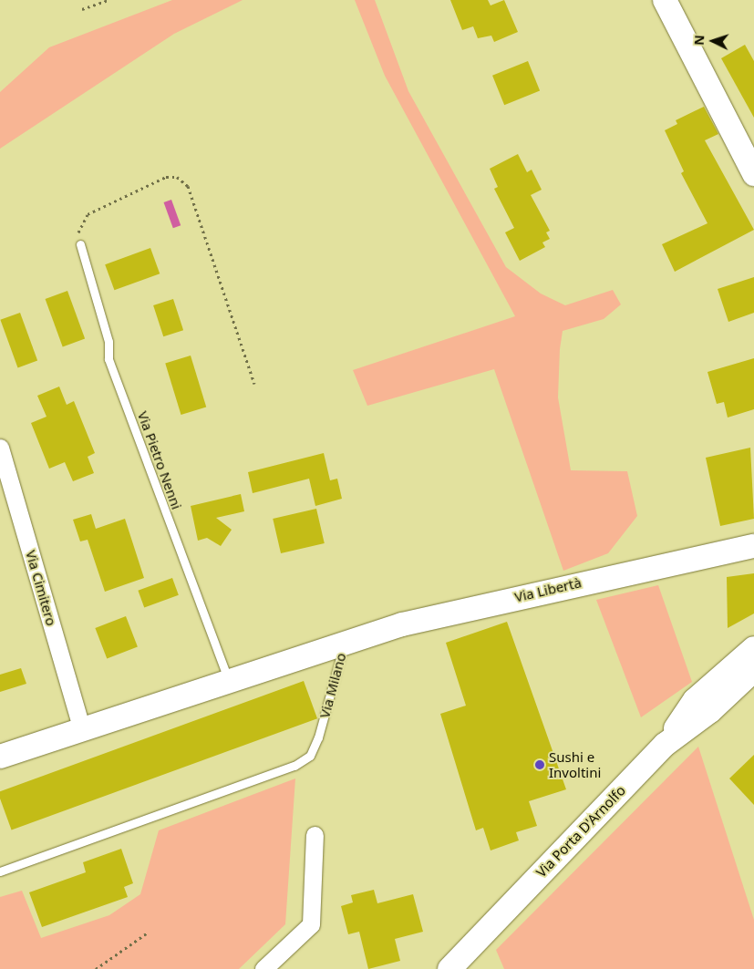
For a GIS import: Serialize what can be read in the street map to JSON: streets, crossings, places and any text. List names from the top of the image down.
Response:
{
  "streets": {
    "street": [
      "Via Cimitero",
      "Via Libertà",
      "Via Milano",
      "Via Porta D'Arnolfo"
    ],
    "lane": ["Via Pietro Nenni"]
  },
  "crossings": [
    ["Via Pietro Nenni", "Via Milano"],
    ["Via Cimitero", "Via Milano"],
    ["Via Libertà", "Via Milano"]
  ],
  "places": ["Sushi e Involtini"],
  "north": "left"
}
